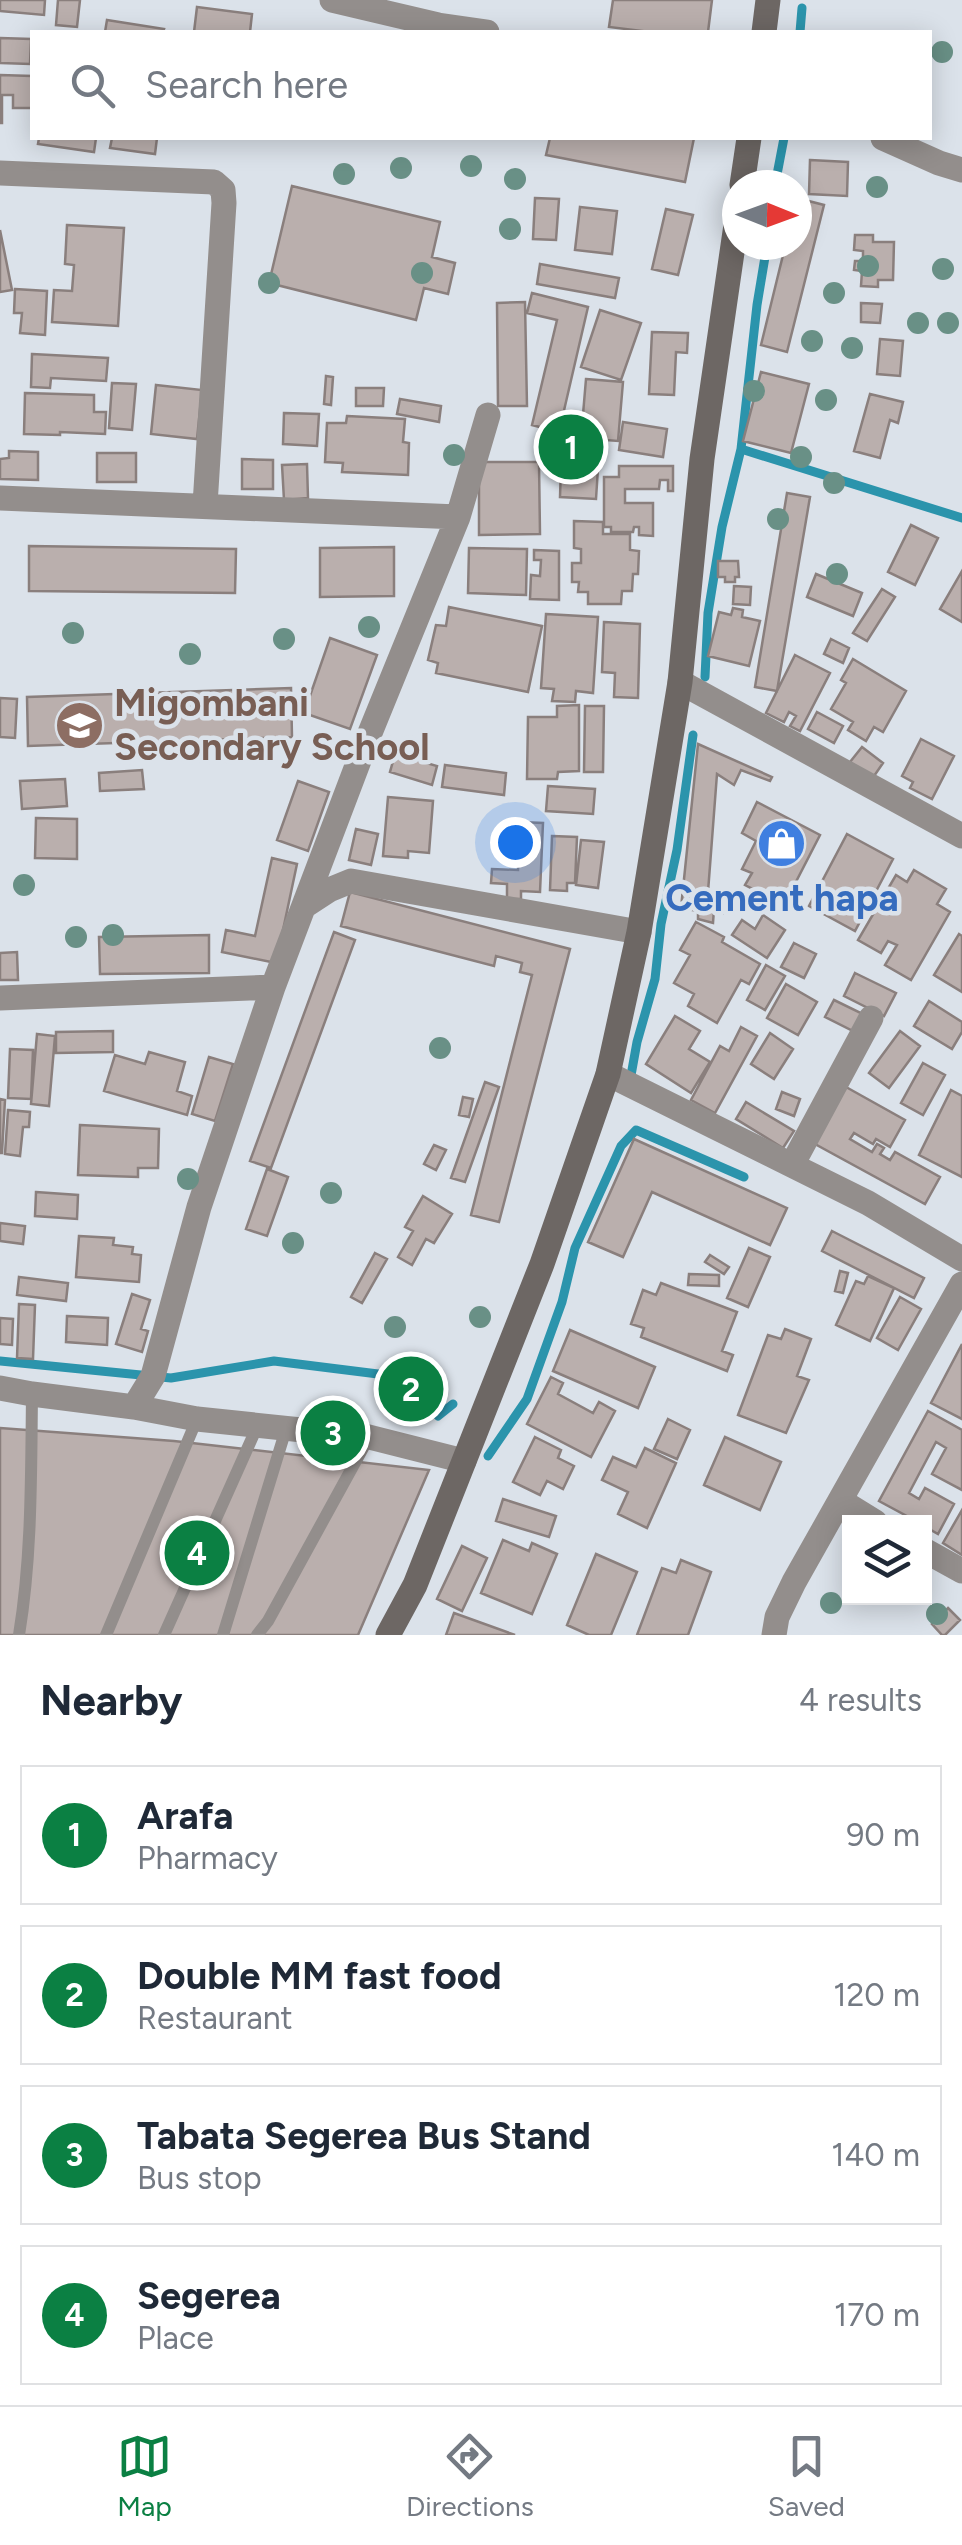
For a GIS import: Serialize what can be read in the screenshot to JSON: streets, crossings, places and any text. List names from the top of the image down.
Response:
{
  "places": {
    "school or university": ["Migombani Secondary School"],
    "shop": ["Cement hapa"]
  },
  "north": "right",
  "page": {
    "search": "Search here",
    "pins": [
      "1",
      "2",
      "3",
      "4"
    ],
    "heading": ["Nearby", "4 results"],
    "list": [
      {
        "mark": "1",
        "name": "Arafa",
        "note": "Pharmacy",
        "value": "90 m"
      },
      {
        "mark": "2",
        "name": "Double MM fast food",
        "note": "Restaurant",
        "value": "120 m"
      },
      {
        "mark": "3",
        "name": "Tabata Segerea Bus Stand",
        "note": "Bus stop",
        "value": "140 m"
      },
      {
        "mark": "4",
        "name": "Segerea",
        "note": "Place",
        "value": "170 m"
      }
    ],
    "nav": ["Map", "Directions", "Saved"]
  }
}
